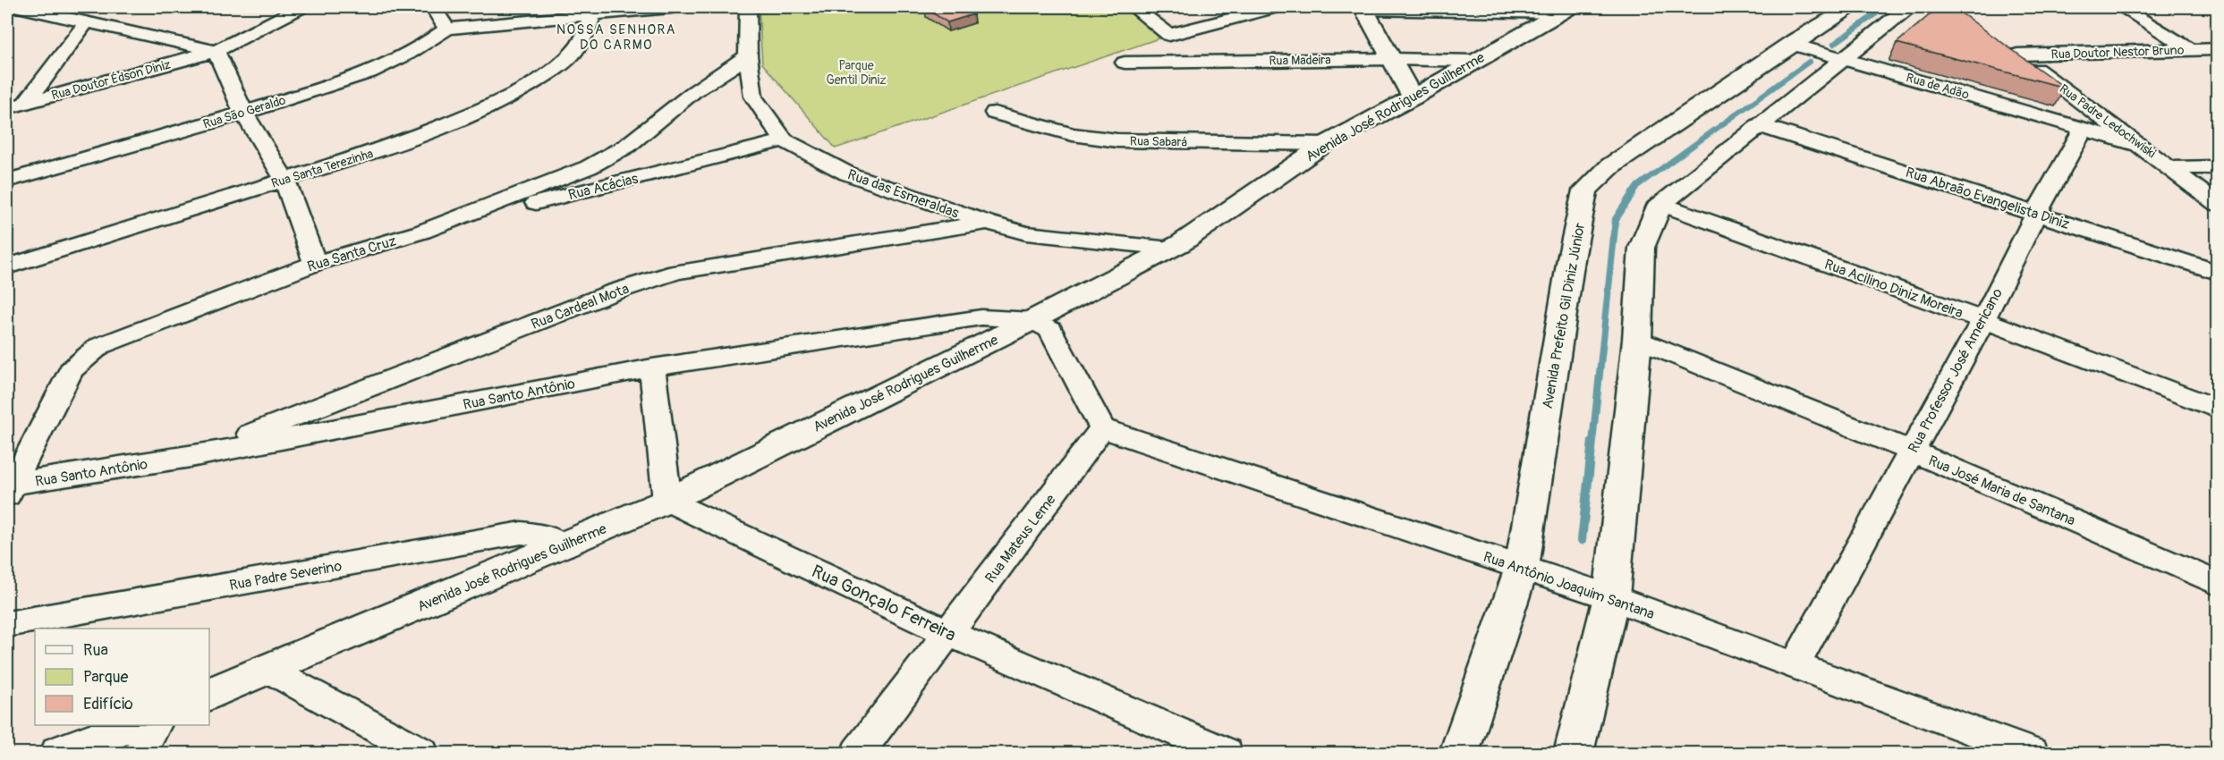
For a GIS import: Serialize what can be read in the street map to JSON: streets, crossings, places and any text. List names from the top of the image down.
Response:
{
  "streets": {
    "street": [
      "Rua Doutor Nestor Bruno",
      "Rua Madeira",
      "Rua Doutor Édson Diniz",
      "Rua de Adão",
      "Avenida José Rodrigues Guilherme",
      "Rua São Geraldo",
      "Rua Padre Ledochwiski",
      "Rua Sabará",
      "Rua Santa Terezinha",
      "Rua Acácias",
      "Rua das Esmeraldas",
      "Rua Abraão Evangelista Diniz",
      "Rua Santa Cruz",
      "Rua Acilino Diniz Moreira",
      "Rua Cardeal Mota",
      "Avenida Prefeito Gil Diniz Júnior",
      "Rua Professor José Americano",
      "Rua Santo Antônio",
      "Rua José Maria de Santana",
      "Rua Mateus Leme",
      "Rua Padre Severino",
      "Rua Antônio Joaquim Santana",
      "Rua Gonçalo Ferreira"
    ]
  },
  "crossings": [
    ["Rua Doutor Nestor Bruno", "Rua Padre Ledochwiski"],
    ["Rua Madeira", "Avenida José Rodrigues Guilherme"],
    ["Rua de Adão", "Avenida Prefeito Gil Diniz Júnior"],
    ["Rua de Adão", "Rua Professor José Americano"],
    ["Avenida José Rodrigues Guilherme", "Rua Sabará"],
    ["Avenida José Rodrigues Guilherme", "Rua das Esmeraldas"],
    ["Avenida José Rodrigues Guilherme", "Rua Santo Antônio"],
    ["Avenida José Rodrigues Guilherme", "Rua Padre Severino"],
    ["Avenida José Rodrigues Guilherme", "Rua Gonçalo Ferreira"],
    ["Rua Acácias", "Rua das Esmeraldas"],
    ["Rua Acácias", "Rua Santa Cruz"],
    ["Rua das Esmeraldas", "Rua Santa Cruz"],
    ["Rua das Esmeraldas", "Rua Cardeal Mota"],
    ["Rua Abraão Evangelista Diniz", "Rua Professor José Americano"],
    ["Rua Santa Cruz", "Rua Santo Antônio"],
    ["Rua Acilino Diniz Moreira", "Rua Professor José Americano"],
    ["Rua Cardeal Mota", "Rua Santo Antônio"],
    ["Avenida Prefeito Gil Diniz Júnior", "Rua Antônio Joaquim Santana"],
    ["Rua Professor José Americano", "Rua José Maria de Santana"],
    ["Rua Professor José Americano", "Rua Antônio Joaquim Santana"],
    ["Rua Mateus Leme", "Rua Antônio Joaquim Santana"],
    ["Rua Mateus Leme", "Rua Gonçalo Ferreira"]
  ],
  "districts": ["NOSSA SENHORA DO CARMO"],
  "parks": ["Parque Gentil Diniz"],
  "legend": ["Rua", "Parque", "Edifício"]
}
